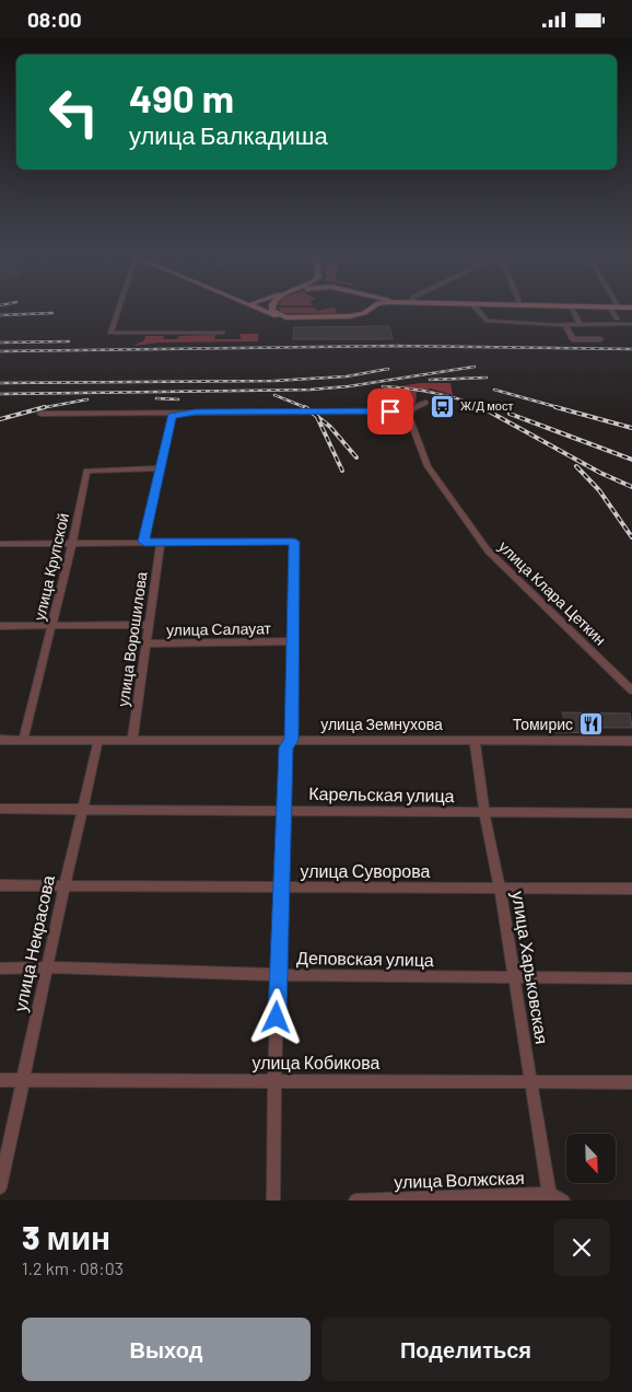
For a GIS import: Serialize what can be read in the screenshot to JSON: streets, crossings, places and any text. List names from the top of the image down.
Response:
{
  "streets": {
    "street": [
      "улица Крупской",
      "улица Клара Цеткин",
      "улица Салауат",
      "улица Ворошилова",
      "улица Земнухова",
      "Карельская улица",
      "улица Суворова",
      "улица Некрасова",
      "Деповская улица",
      "улица Харьковская",
      "улица Кобикова",
      "улица Волжская"
    ]
  },
  "crossings": [
    ["улица Крупской", "улица Салауат"],
    ["улица Крупской", "улица Земнухова"],
    ["улица Салауат", "улица Ворошилова"],
    ["улица Ворошилова", "улица Земнухова"],
    ["улица Земнухова", "улица Некрасова"],
    ["улица Земнухова", "улица Харьковская"],
    ["Карельская улица", "улица Некрасова"],
    ["Карельская улица", "улица Харьковская"],
    ["улица Суворова", "улица Некрасова"],
    ["улица Суворова", "улица Харьковская"],
    ["улица Некрасова", "Деповская улица"],
    ["улица Некрасова", "улица Кобикова"],
    ["Деповская улица", "улица Харьковская"],
    ["улица Харьковская", "улица Кобикова"],
    ["улица Харьковская", "улица Волжская"]
  ],
  "places": {
    "bus stop": ["Ж/Д мост"],
    "restaurant": ["Томирис"]
  },
  "north": "bottom right",
  "page": {
    "status": "08:00",
    "turn": ["490 m", "улица Балкадиша"],
    "heading": ["3 мин", "1.2 km · 08:03"],
    "buttons": ["Выход", "Поделиться"]
  }
}
